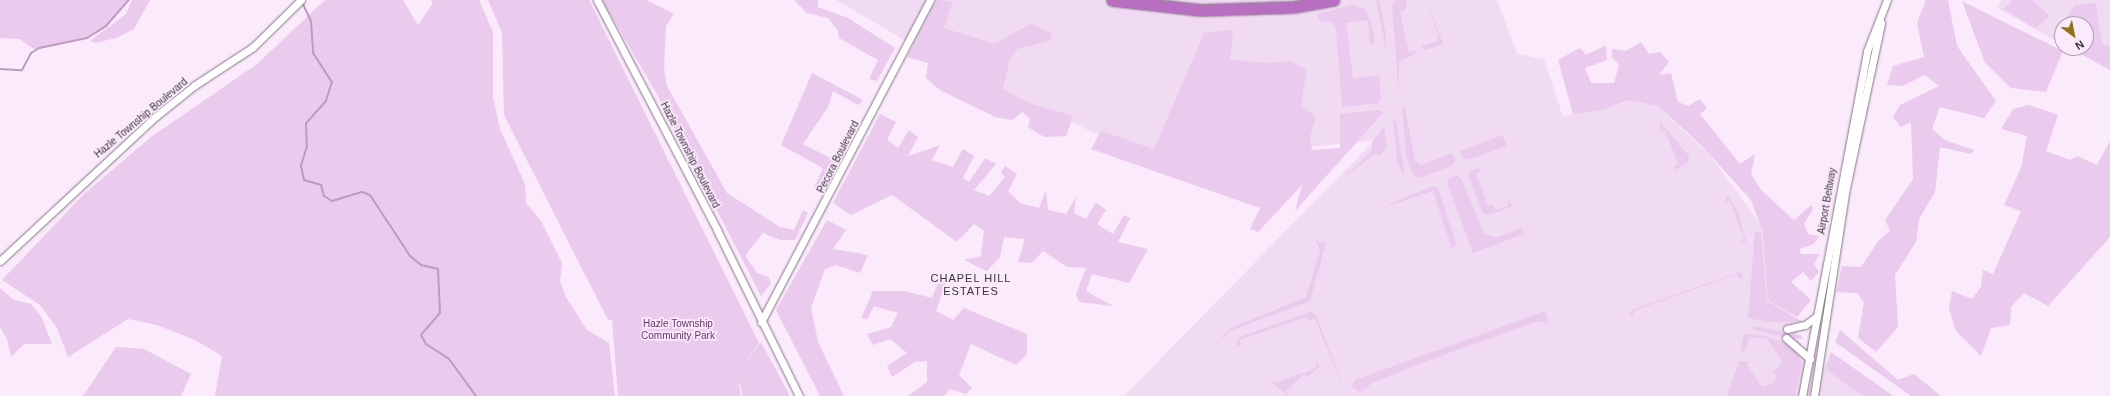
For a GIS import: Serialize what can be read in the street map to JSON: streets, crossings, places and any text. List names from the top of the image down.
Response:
{
  "streets": {
    "street": ["Hazle Township Boulevard", "Pecora Boulevard", "Airport Beltway"]
  },
  "crossings": [
    ["Hazle Township Boulevard", "Pecora Boulevard"]
  ],
  "districts": ["CHAPEL HILL ESTATES"],
  "parks": ["Hazle Township Community Park"],
  "north": "bottom right"
}
